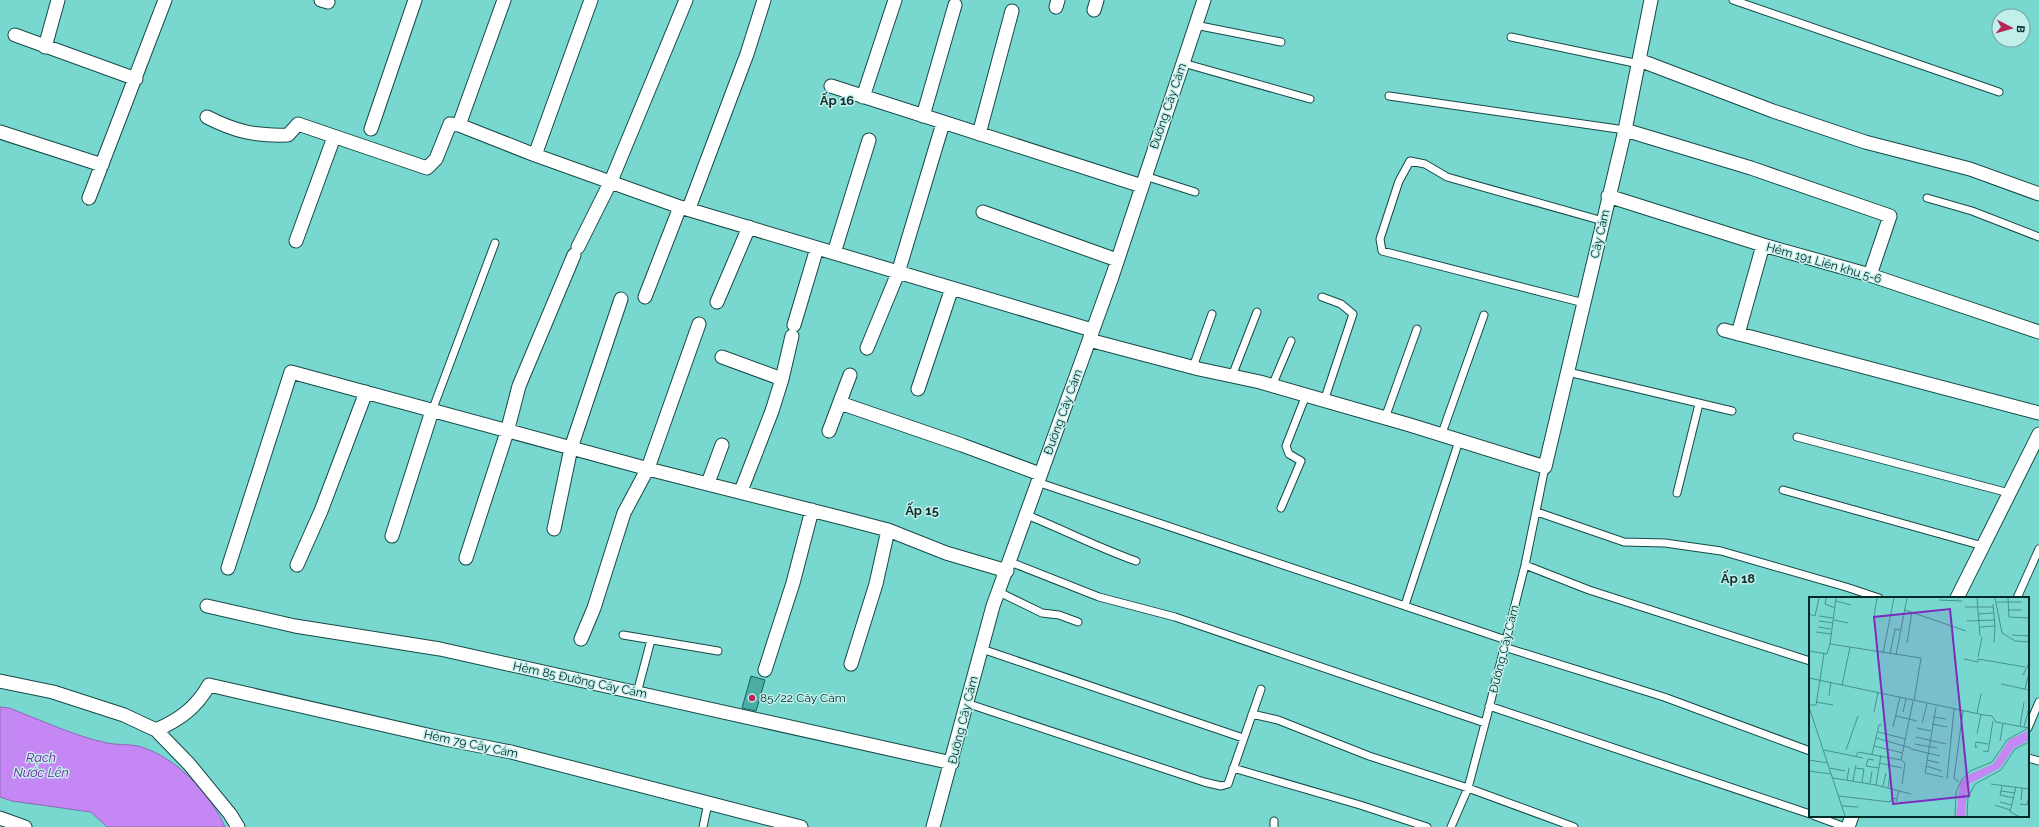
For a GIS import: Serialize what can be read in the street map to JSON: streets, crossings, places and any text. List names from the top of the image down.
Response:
{
  "streets": {
    "street": [
      "Đường Cây Cám",
      "Cây Cám",
      "Hẻm 191 Liên khu 5-6",
      "Hẻm 85 Đường Cây Cám",
      "Hẻm 79 Cây Cám"
    ]
  },
  "crossings": [
    ["Đường Cây Cám", "Cây Cám"],
    ["Đường Cây Cám", "Hẻm 85 Đường Cây Cám"],
    ["Cây Cám", "Hẻm 191 Liên khu 5-6"]
  ],
  "districts": ["Ấp 16", "Ấp 15", "Ấp 18"],
  "water": ["Rạch Nước Lên"],
  "places": ["85/22 Cây Cám"],
  "north": "right"
}
